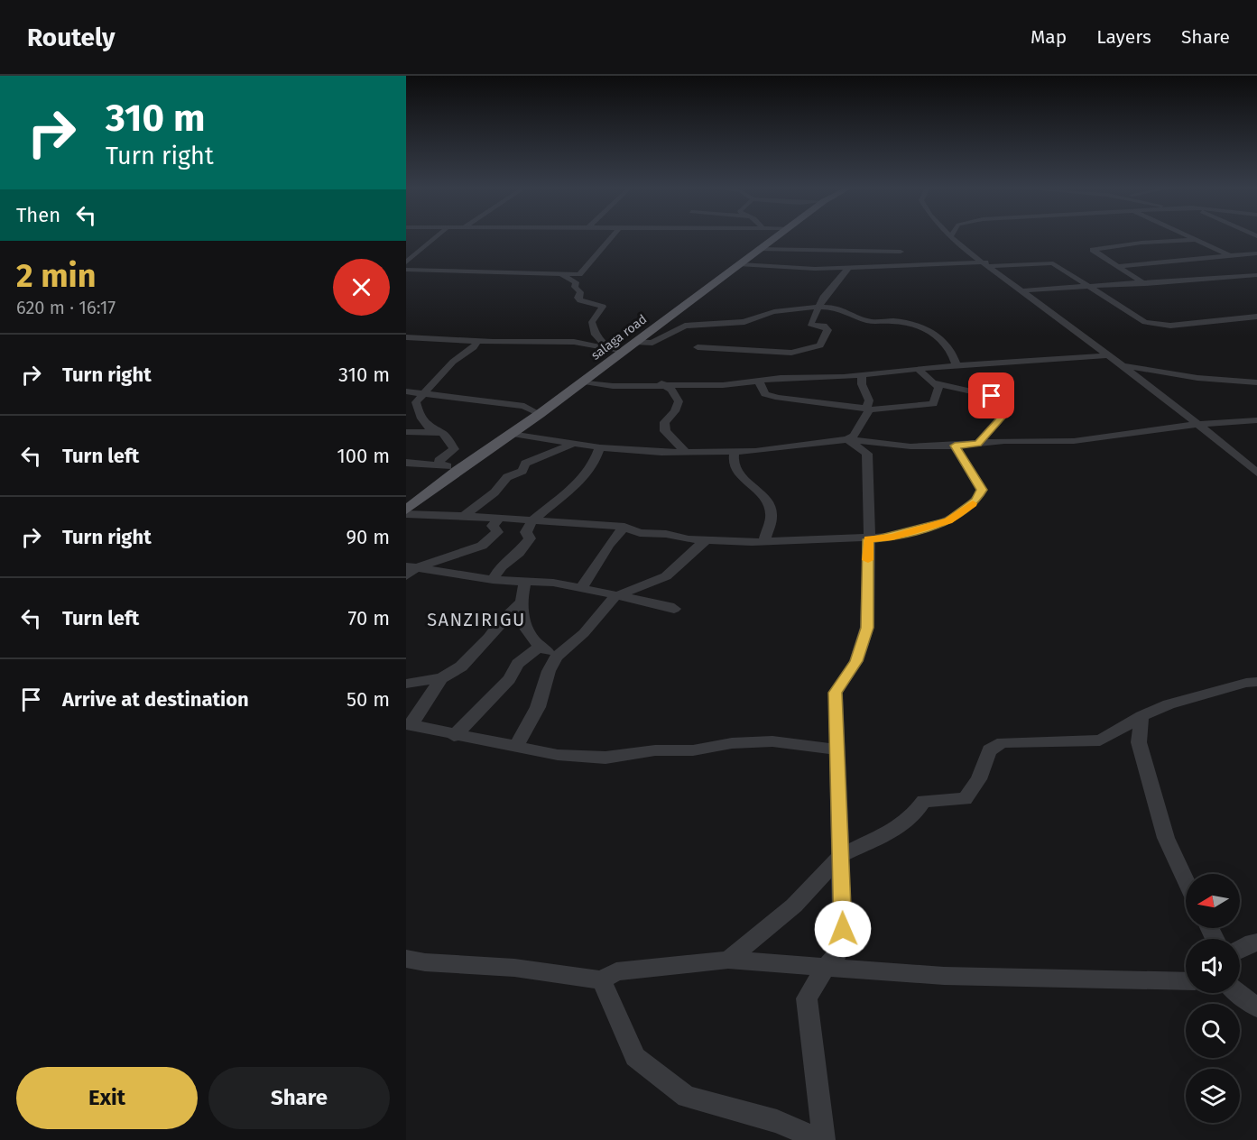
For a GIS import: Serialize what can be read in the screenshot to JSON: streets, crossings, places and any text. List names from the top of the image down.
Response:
{
  "streets": {
    "main road": ["salaga road"]
  },
  "districts": ["SANZIRIGU"],
  "north": "left",
  "page": {
    "header": "Routely",
    "nav": ["Map", "Layers", "Share"],
    "turn": ["310 m", "Turn right"],
    "then": "Then",
    "heading": ["2 min", "620 m · 16:17"],
    "list": [
      {
        "name": "Turn right",
        "value": "310 m"
      },
      {
        "name": "Turn left",
        "value": "100 m"
      },
      {
        "name": "Turn right",
        "value": "90 m"
      },
      {
        "name": "Turn left",
        "value": "70 m"
      },
      {
        "name": "Arrive at destination",
        "value": "50 m"
      }
    ],
    "buttons": ["Exit", "Share"]
  }
}
